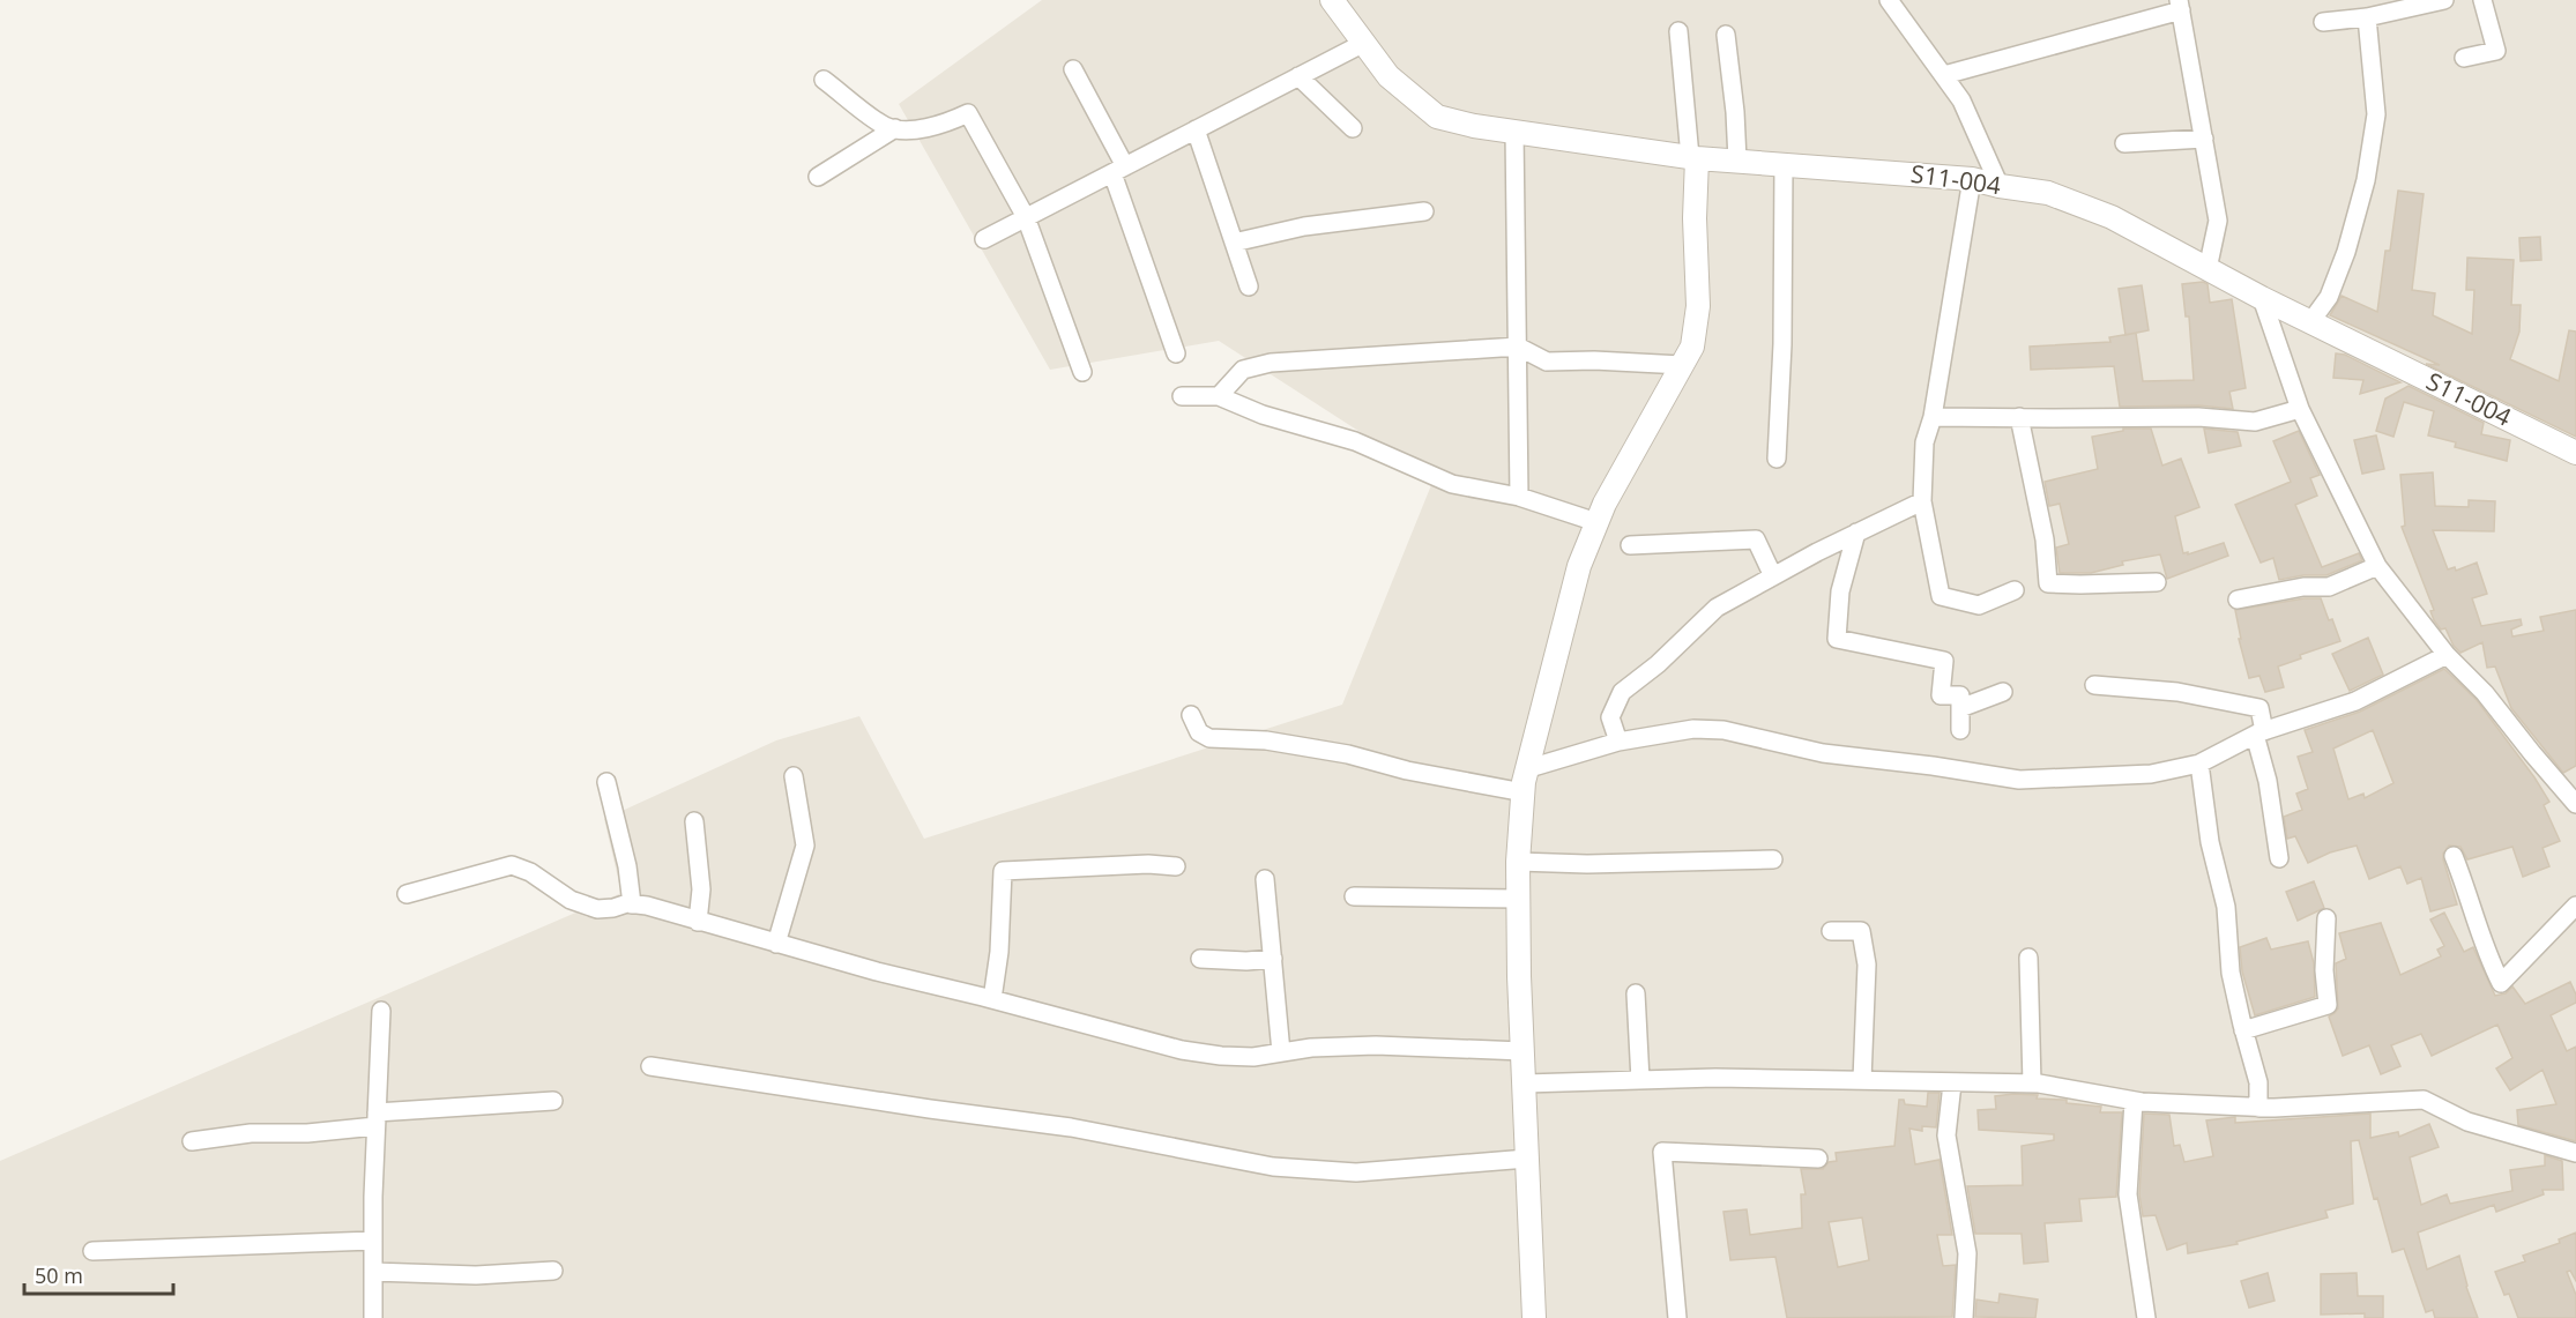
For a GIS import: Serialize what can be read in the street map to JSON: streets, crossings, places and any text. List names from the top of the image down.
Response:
{
  "streets": {
    "street": ["S11-004"]
  },
  "scale_bar": "50 m"
}
